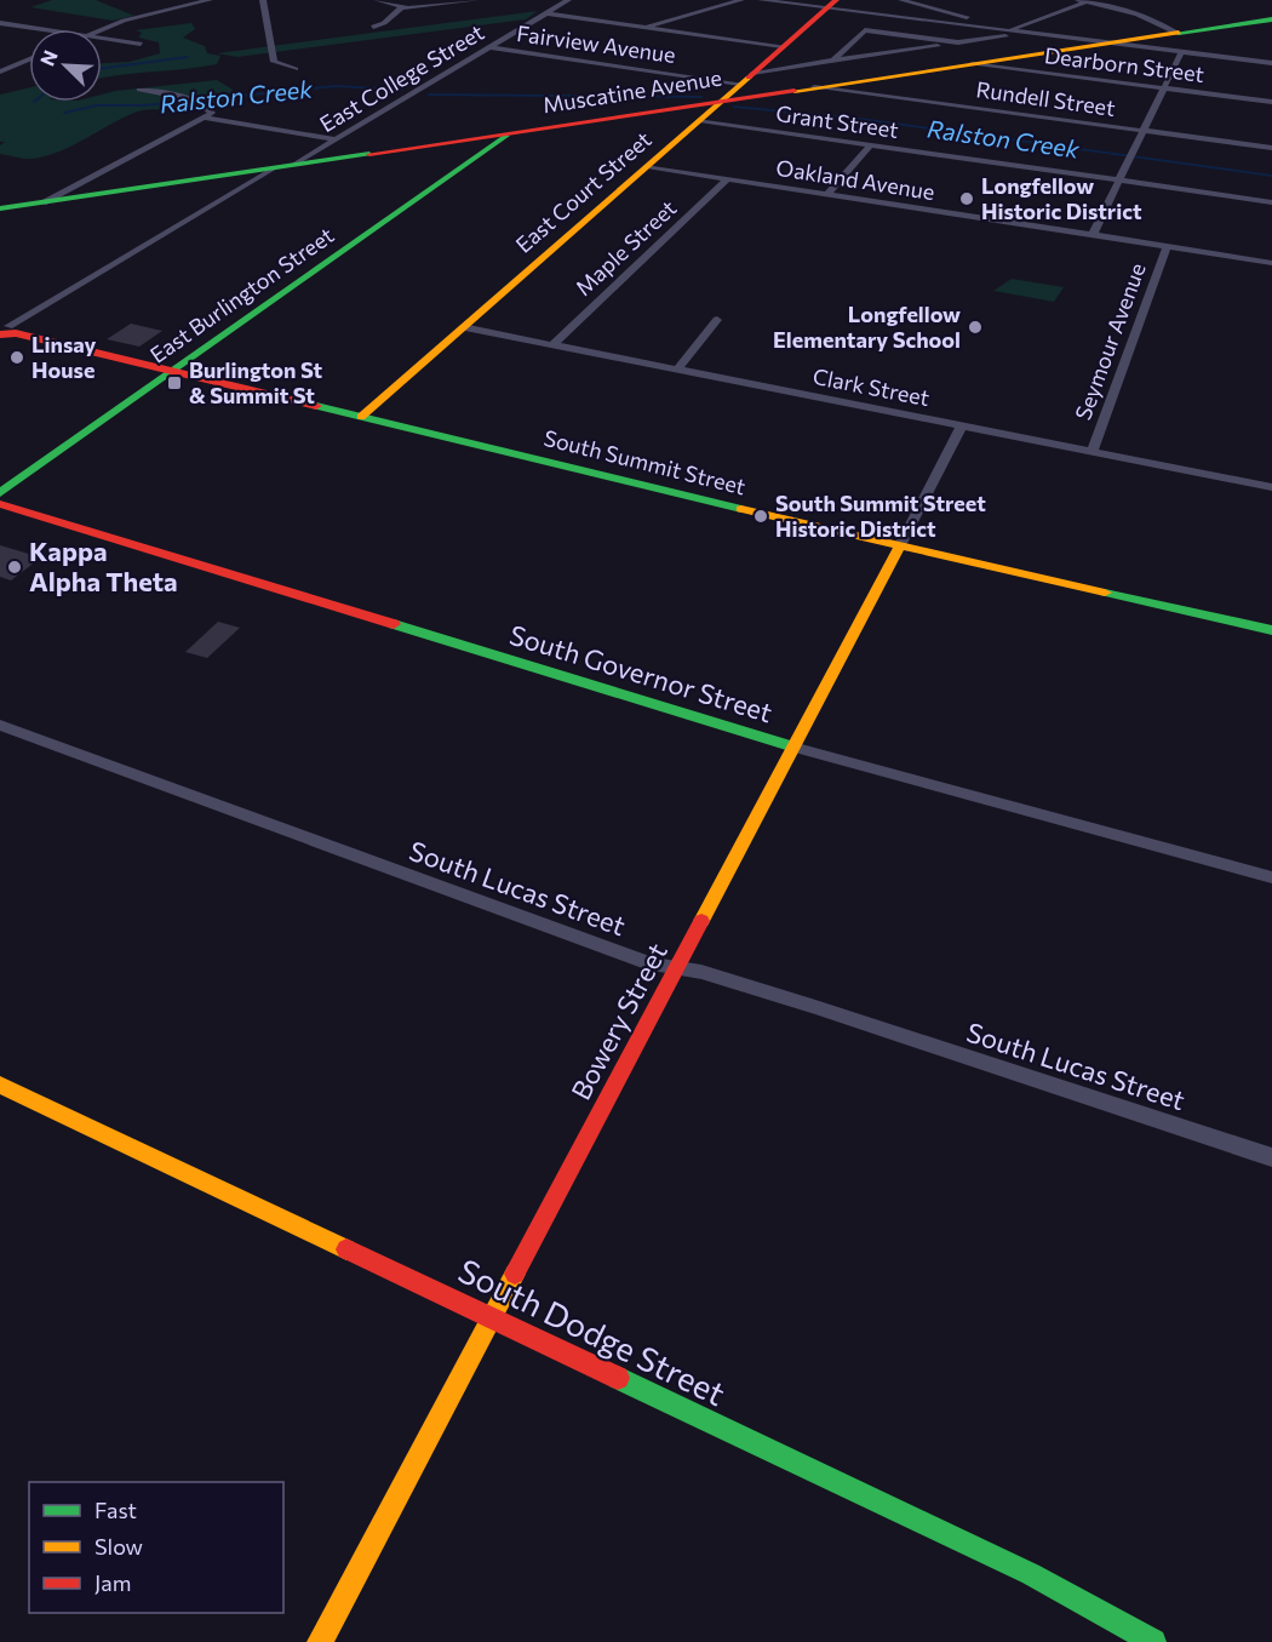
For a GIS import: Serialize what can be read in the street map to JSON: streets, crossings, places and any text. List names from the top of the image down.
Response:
{
  "streets": {
    "street": [
      "Fairview Avenue",
      "Dearborn Street",
      "East College Street",
      "Muscatine Avenue",
      "Rundell Street",
      "Grant Street",
      "Oakland Avenue",
      "East Court Street",
      "Maple Street",
      "East Burlington Street",
      "Seymour Avenue",
      "Clark Street",
      "South Summit Street",
      "South Governor Street",
      "South Lucas Street",
      "Bowery Street",
      "South Dodge Street"
    ]
  },
  "crossings": [
    ["Fairview Avenue", "East College Street"],
    ["Fairview Avenue", "East Court Street"],
    ["Dearborn Street", "Muscatine Avenue"],
    ["East College Street", "Muscatine Avenue"],
    ["Muscatine Avenue", "Rundell Street"],
    ["Muscatine Avenue", "East Court Street"],
    ["Muscatine Avenue", "East Burlington Street"],
    ["Grant Street", "East Court Street"],
    ["Oakland Avenue", "East Court Street"],
    ["Oakland Avenue", "Maple Street"],
    ["Oakland Avenue", "Seymour Avenue"],
    ["East Court Street", "Clark Street"],
    ["East Court Street", "South Summit Street"],
    ["Maple Street", "Clark Street"],
    ["East Burlington Street", "South Summit Street"],
    ["Seymour Avenue", "Clark Street"],
    ["Clark Street", "Bowery Street"],
    ["South Summit Street", "Bowery Street"],
    ["South Governor Street", "Bowery Street"],
    ["South Lucas Street", "Bowery Street"],
    ["Bowery Street", "South Dodge Street"]
  ],
  "water": ["Ralston Creek"],
  "places": {
    "other": [
      "Longfellow Historic District",
      "Longfellow Elementary School",
      "Linsay House",
      "South Summit Street Historic District",
      "Kappa Alpha Theta"
    ],
    "transit": ["Burlington St & Summit St"]
  },
  "legend": ["Fast", "Slow", "Jam"],
  "north": "top left"
}
